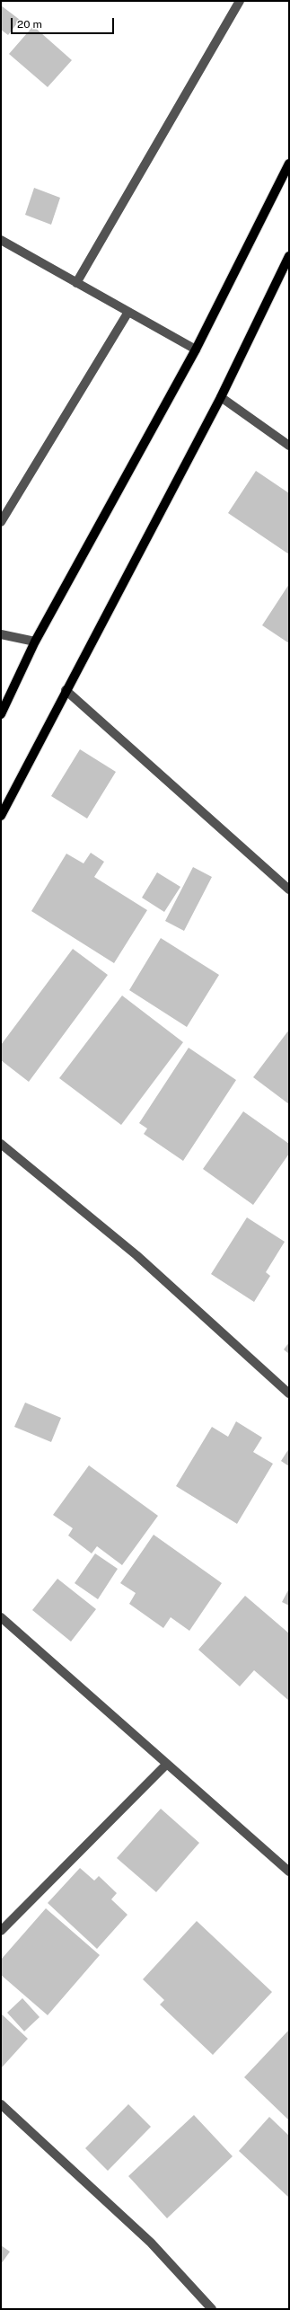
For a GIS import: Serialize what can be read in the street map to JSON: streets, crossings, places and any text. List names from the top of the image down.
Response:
{
  "scale_bar": "20 m"
}
